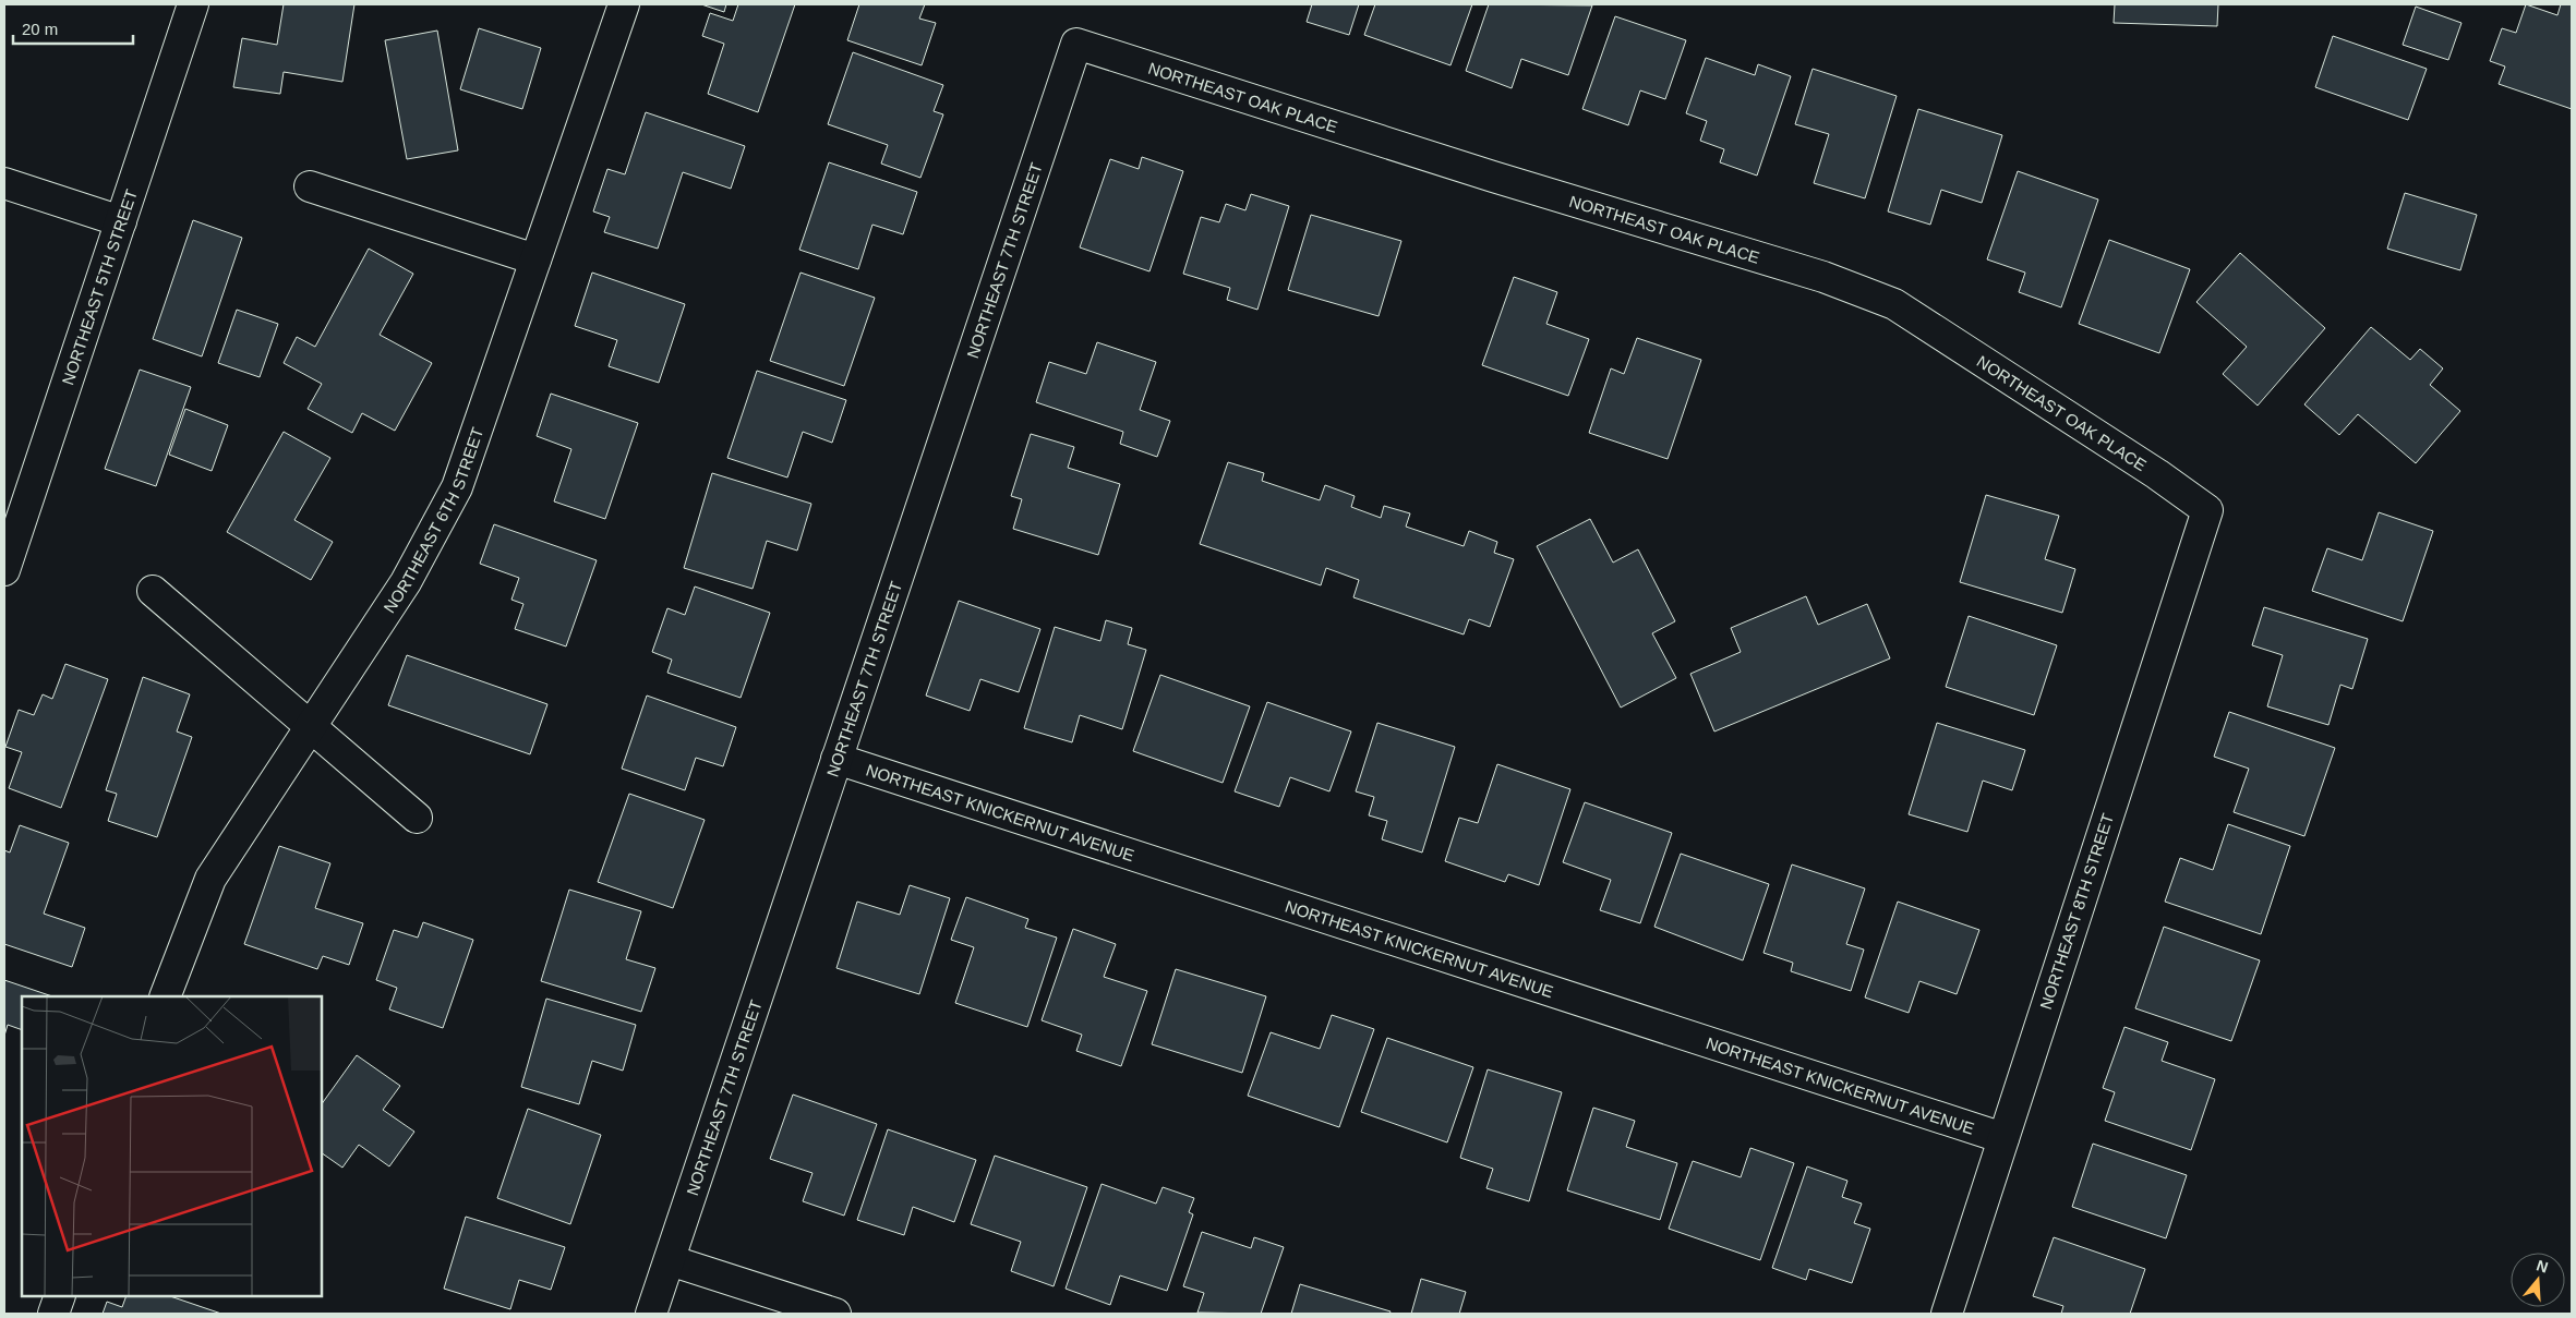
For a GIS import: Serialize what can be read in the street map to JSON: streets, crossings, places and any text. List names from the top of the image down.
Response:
{
  "streets": {
    "street": [
      "NORTHEAST OAK PLACE",
      "NORTHEAST 7TH STREET",
      "NORTHEAST 5TH STREET",
      "NORTHEAST 6TH STREET",
      "NORTHEAST KNICKERNUT AVENUE",
      "NORTHEAST 8TH STREET"
    ]
  },
  "crossings": [
    ["NORTHEAST OAK PLACE", "NORTHEAST 7TH STREET"],
    ["NORTHEAST OAK PLACE", "NORTHEAST 8TH STREET"],
    ["NORTHEAST 7TH STREET", "NORTHEAST KNICKERNUT AVENUE"],
    ["NORTHEAST KNICKERNUT AVENUE", "NORTHEAST 8TH STREET"]
  ],
  "scale_bar": "20 m",
  "north": "top"
}
